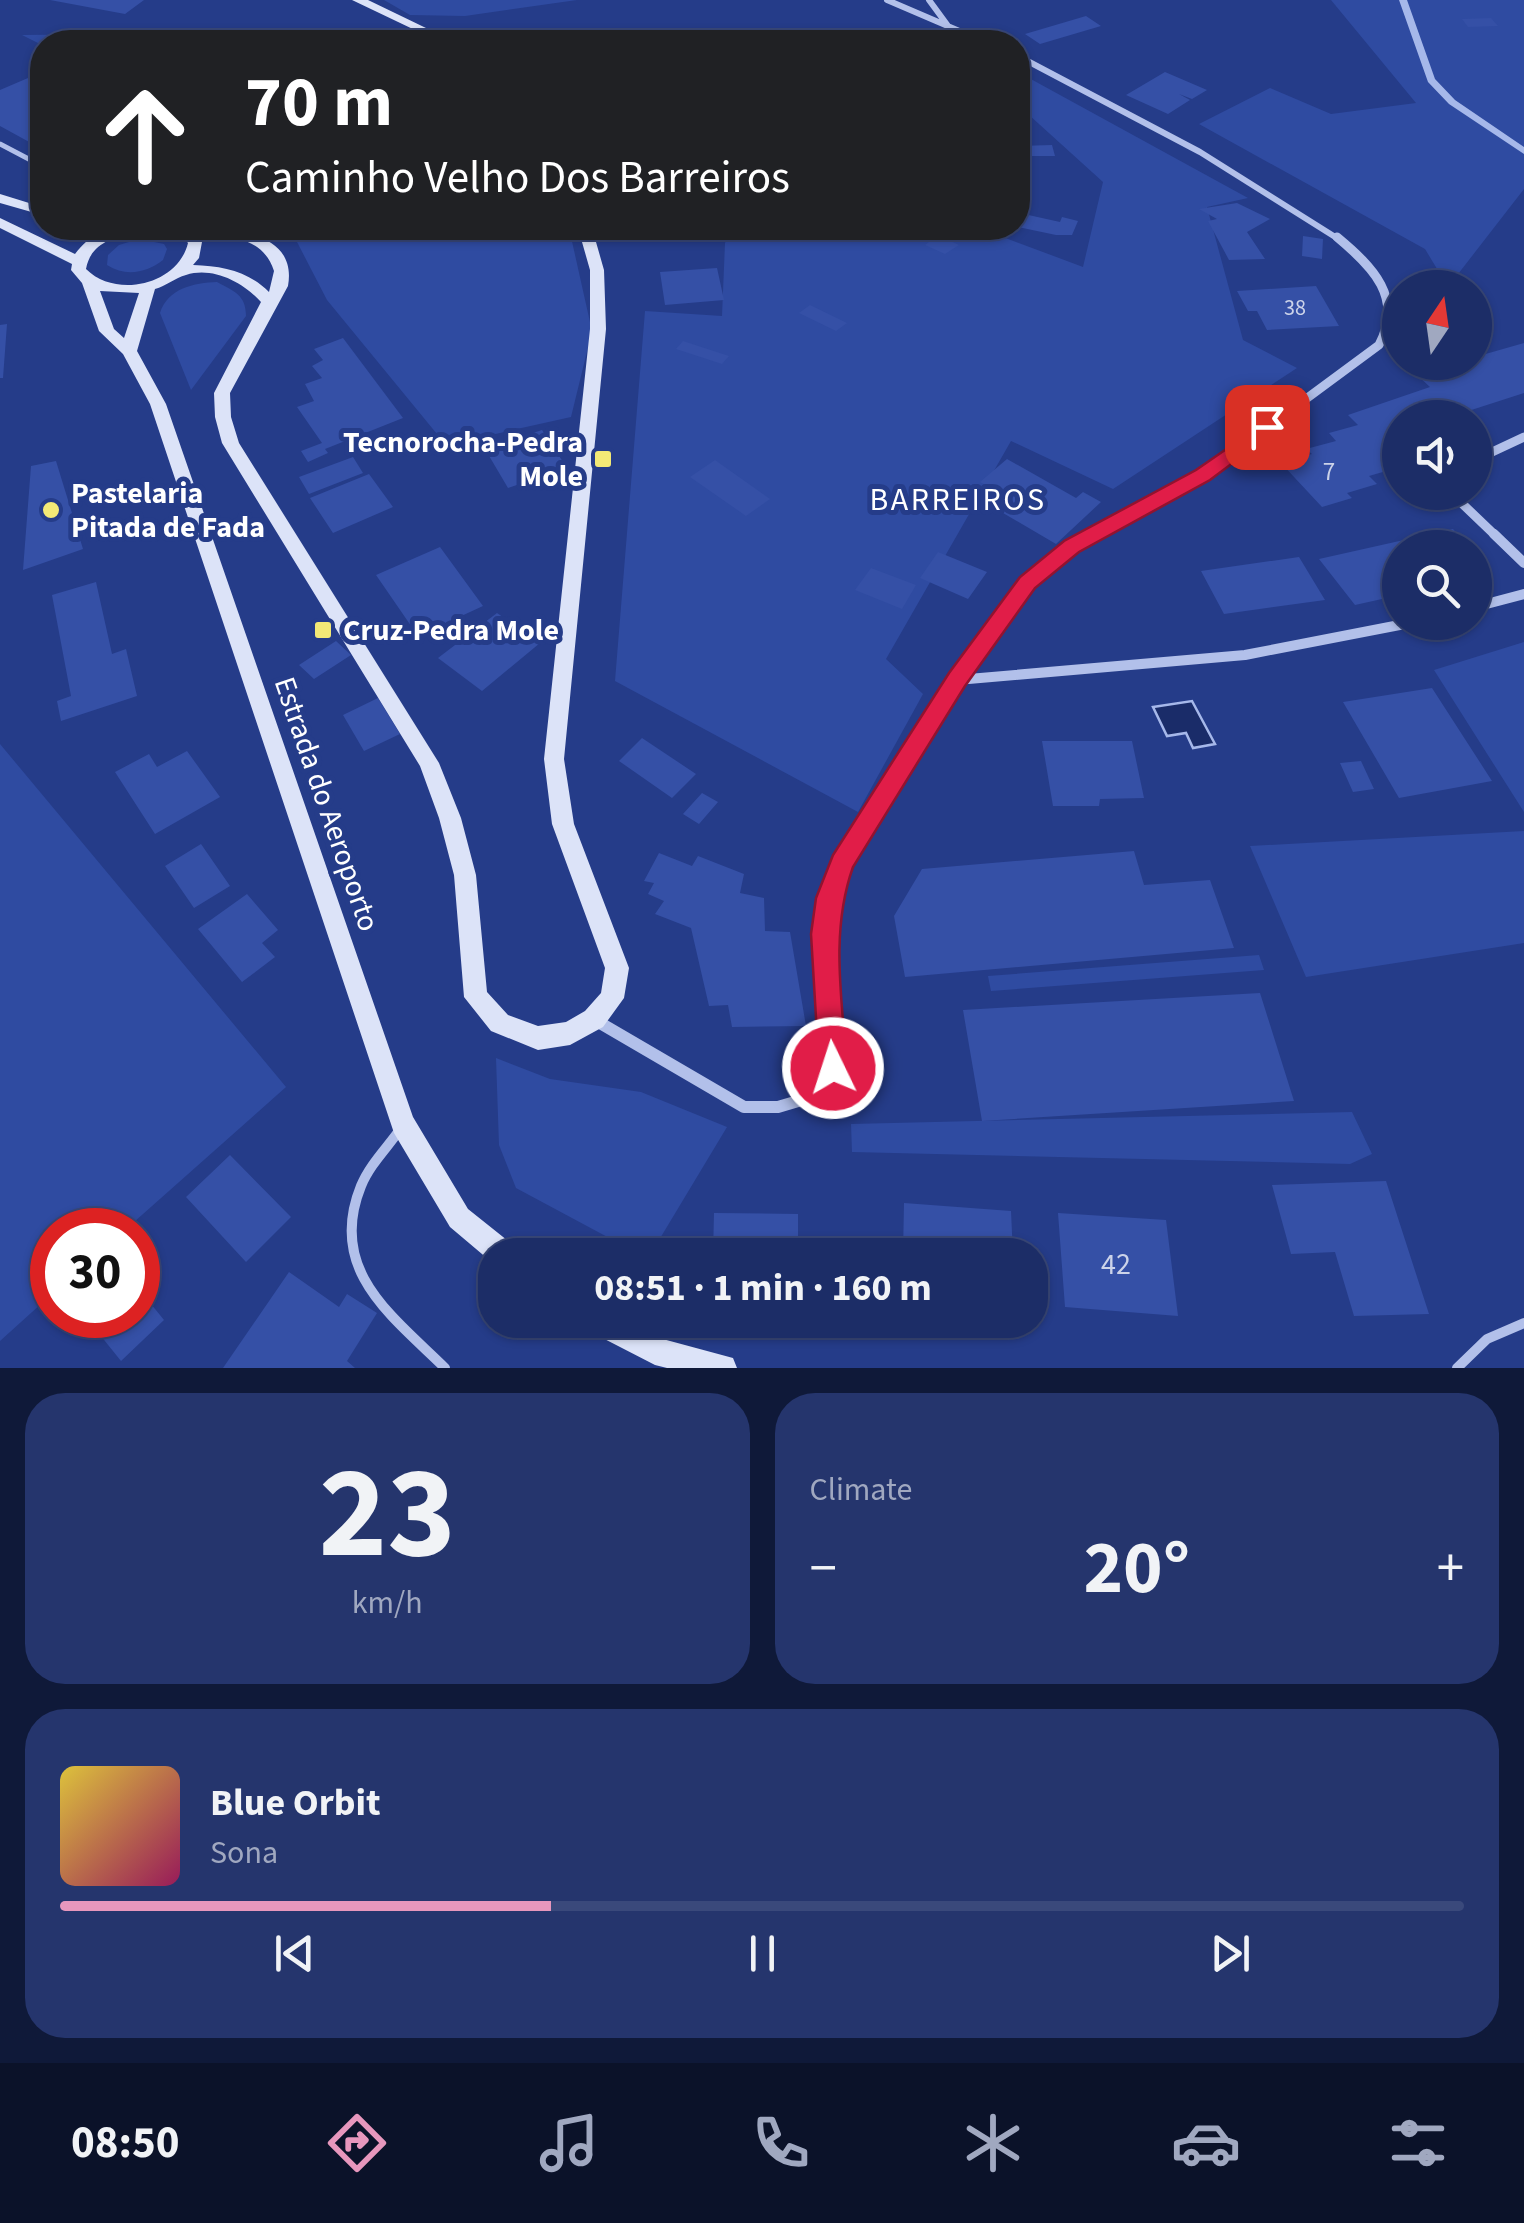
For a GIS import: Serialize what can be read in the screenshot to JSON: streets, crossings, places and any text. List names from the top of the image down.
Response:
{
  "streets": {
    "main road": ["Estrada do Aeroporto"]
  },
  "districts": ["BARREIROS"],
  "places": {
    "transit": ["Tecnorocha-Pedra Mole", "Cruz-Pedra Mole"],
    "other": ["Pastelaria Pitada de Fada"]
  },
  "house_numbers": ["38", "7", "42"],
  "north": "top",
  "page": {
    "turn": ["70 m", "Caminho Velho Dos Barreiros"],
    "limit": "30",
    "trip": "08:51 · 1 min · 160 m",
    "tile": [
      ["23", "km/h"],
      "Climate"
    ],
    "heat": ["−", "20°", "+"],
    "song": ["Blue Orbit", "Sona"],
    "tabs": "08:50"
  }
}
